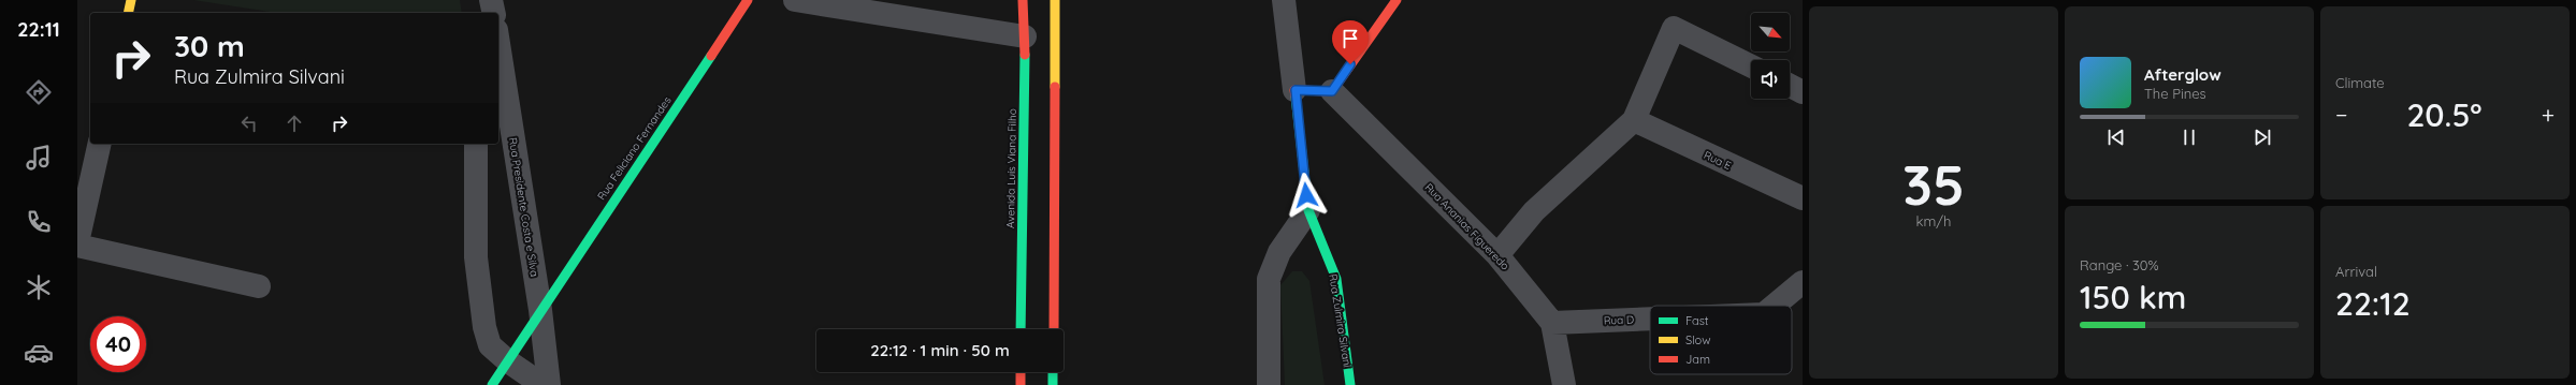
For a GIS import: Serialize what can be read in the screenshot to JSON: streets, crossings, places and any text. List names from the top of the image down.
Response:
{
  "streets": {
    "street": [
      "Rua Feliciano Fernandes",
      "Rua E",
      "Avenida Luís Viana Filho",
      "Rua Presidente Costa e Silva",
      "Rua Ananias Figueredo",
      "Rua D",
      "Rua Zulmira Silvani"
    ]
  },
  "crossings": [
    ["Rua Feliciano Fernandes", "Rua Presidente Costa e Silva"],
    ["Rua Ananias Figueredo", "Rua D"]
  ],
  "legend": ["Fast", "Slow", "Jam"],
  "north": "bottom right",
  "page": {
    "tabs": "22:11",
    "tile": [
      ["35", "km/h"],
      "Climate",
      ["Range · 30%", "150 km"],
      ["Arrival", "22:12"]
    ],
    "turn": ["30 m", "Rua Zulmira Silvani"],
    "song": ["Afterglow", "The Pines"],
    "heat": ["−", "20.5°", "+"],
    "limit": "40",
    "trip": "22:12 · 1 min · 50 m"
  }
}
